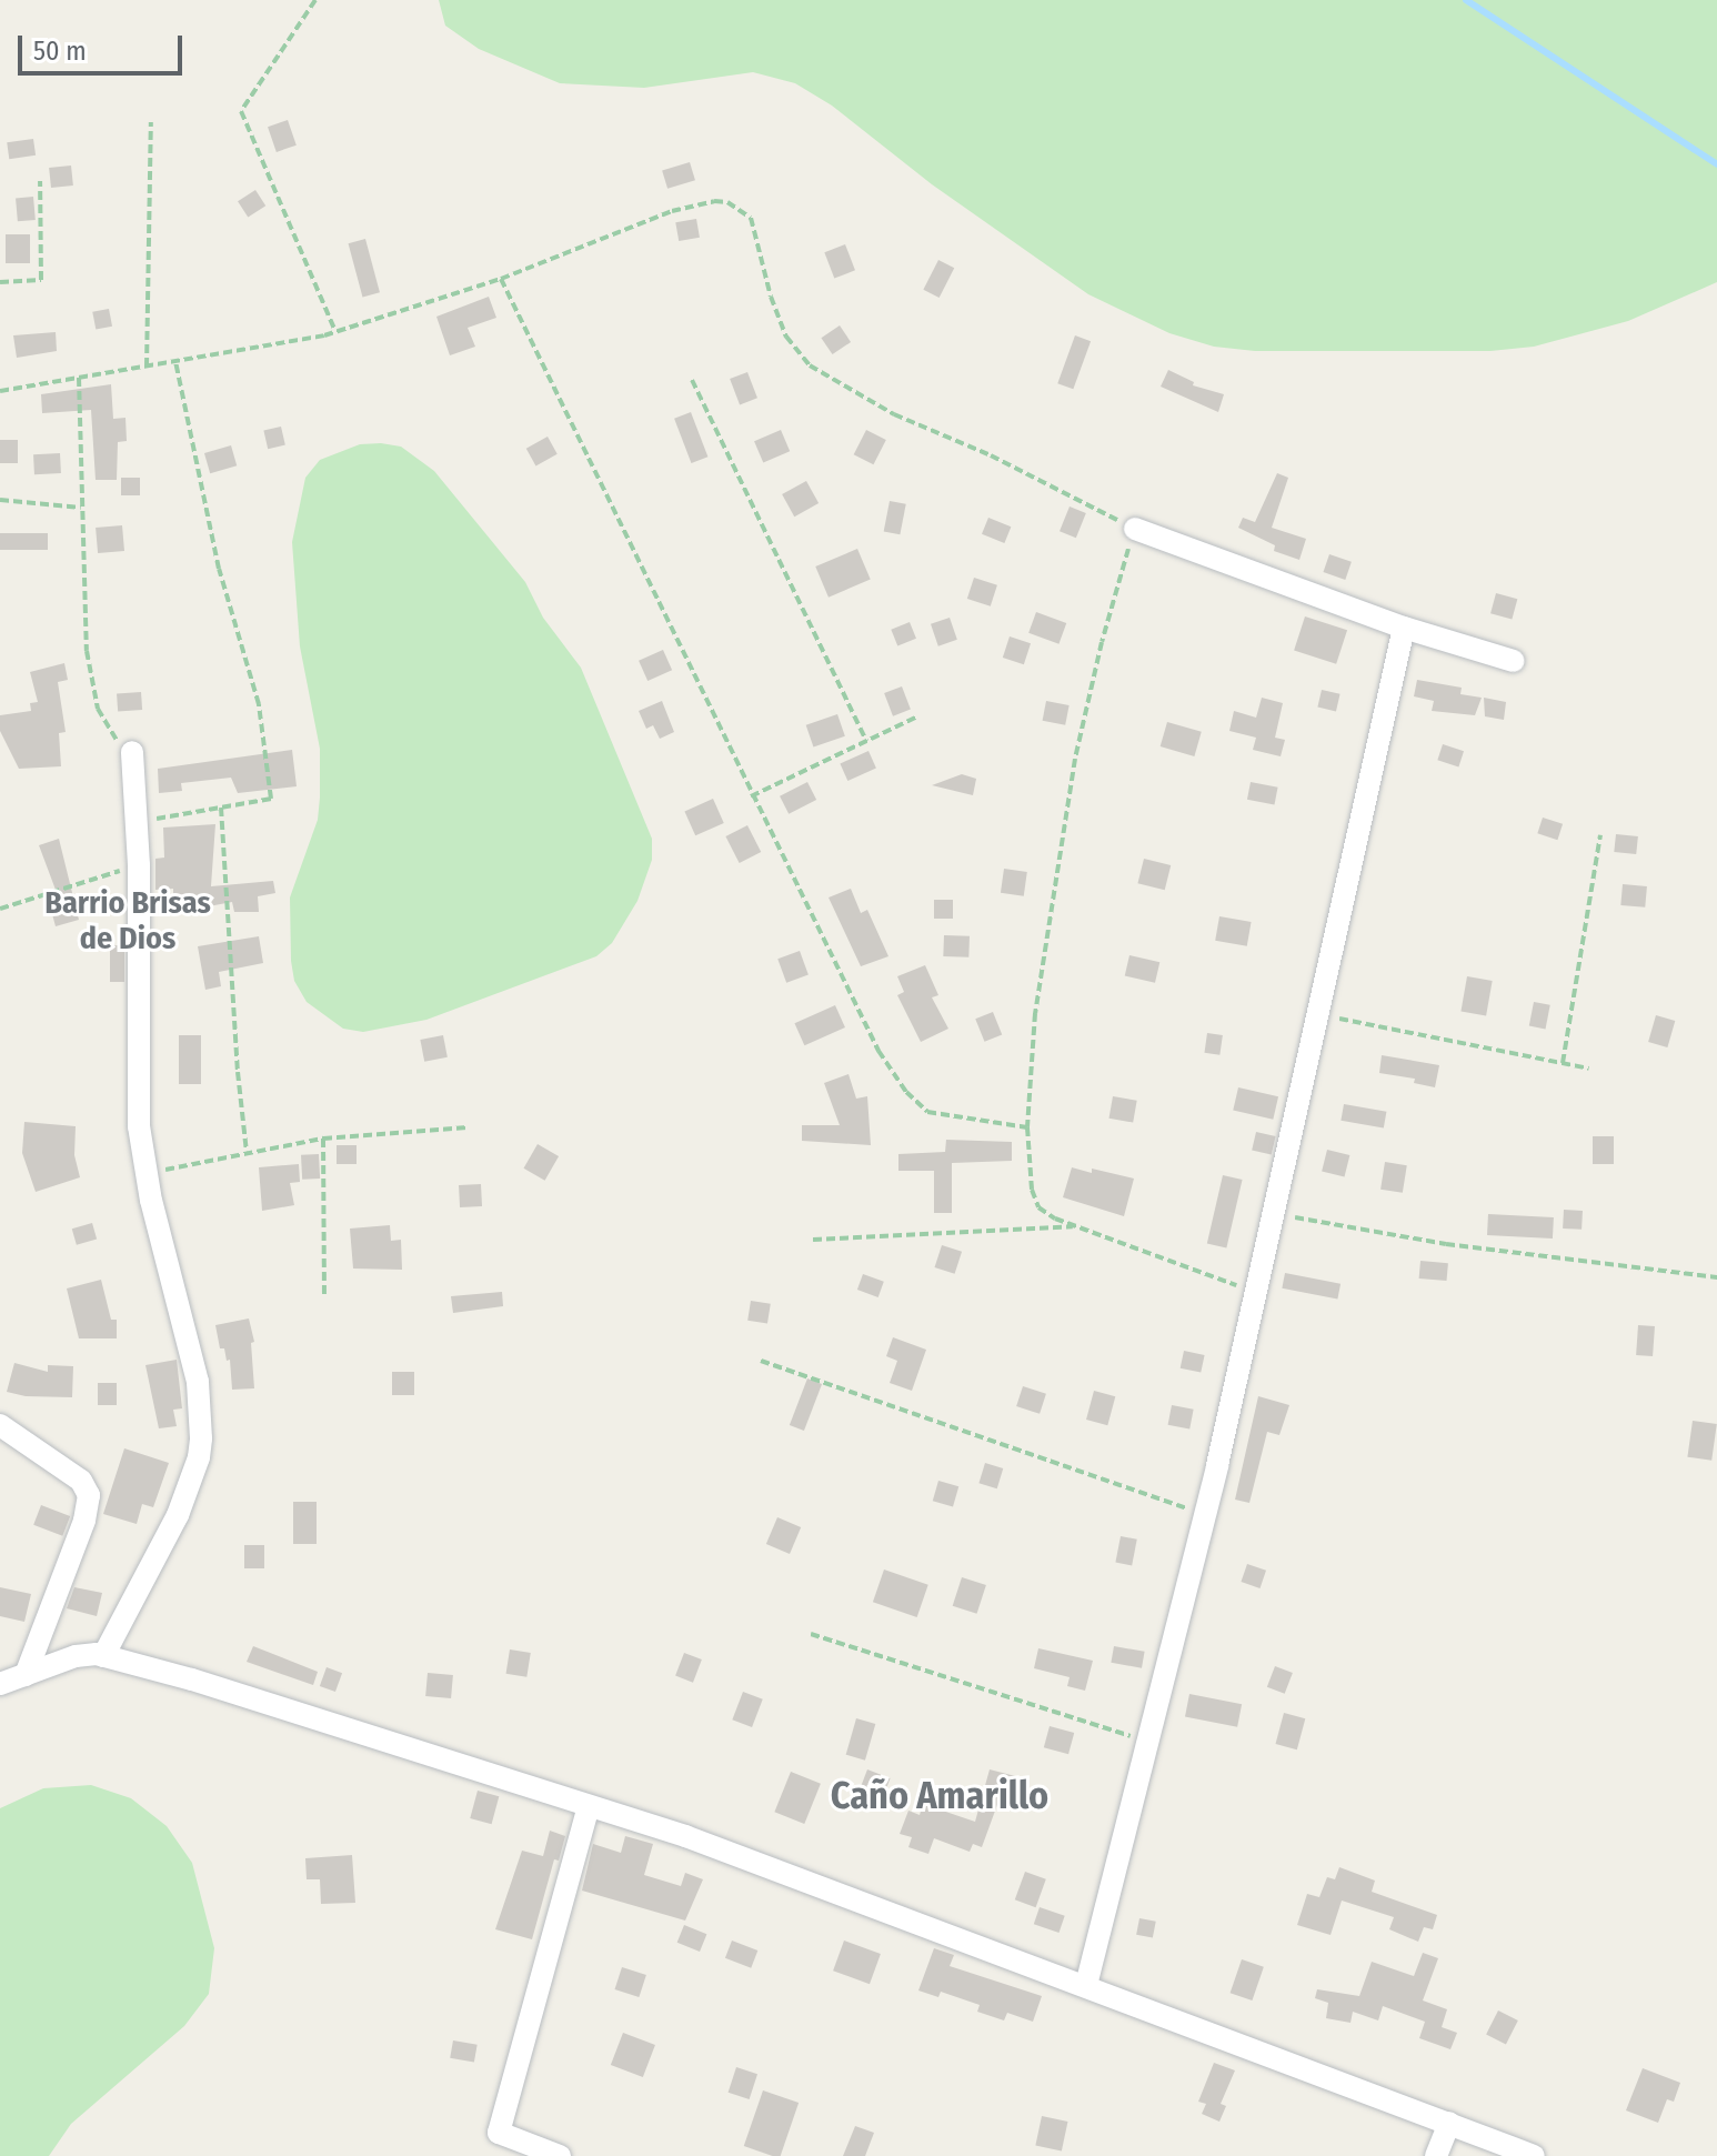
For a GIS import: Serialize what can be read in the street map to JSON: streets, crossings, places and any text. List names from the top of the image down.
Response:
{
  "districts": ["Barrio Brisas de Dios", "Caño Amarillo"],
  "scale_bar": "50 m"
}
